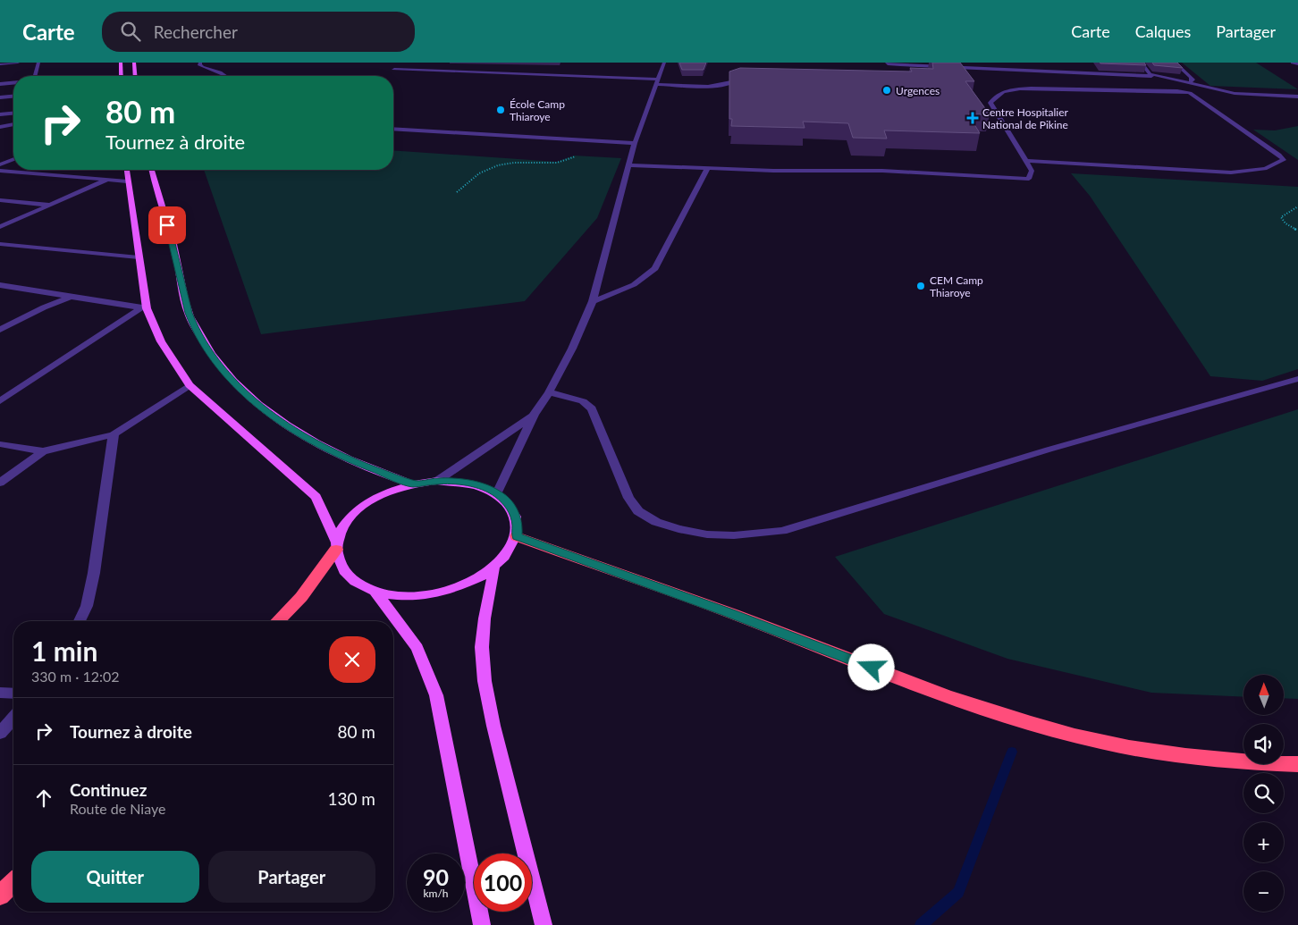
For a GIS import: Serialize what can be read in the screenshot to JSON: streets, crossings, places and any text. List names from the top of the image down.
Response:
{
  "places": {
    "other": ["Urgences", "École Camp Thiaroye", "CEM Camp Thiaroye"],
    "health": ["Centre Hospitalier National de Pikine"]
  },
  "north": "top",
  "page": {
    "header": "Carte",
    "search": "Rechercher",
    "nav": ["Carte", "Calques", "Partager"],
    "turn": ["80 m", "Tournez à droite"],
    "heading": ["1 min", "330 m · 12:02"],
    "map_buttons": ["+", "−"],
    "list": [
      {
        "name": "Tournez à droite",
        "value": "80 m"
      },
      {
        "name": "Continuez",
        "note": "Route de Niaye",
        "value": "130 m"
      }
    ],
    "buttons": ["Quitter", "Partager"],
    "speed": "90 km/h",
    "limit": "100"
  }
}
